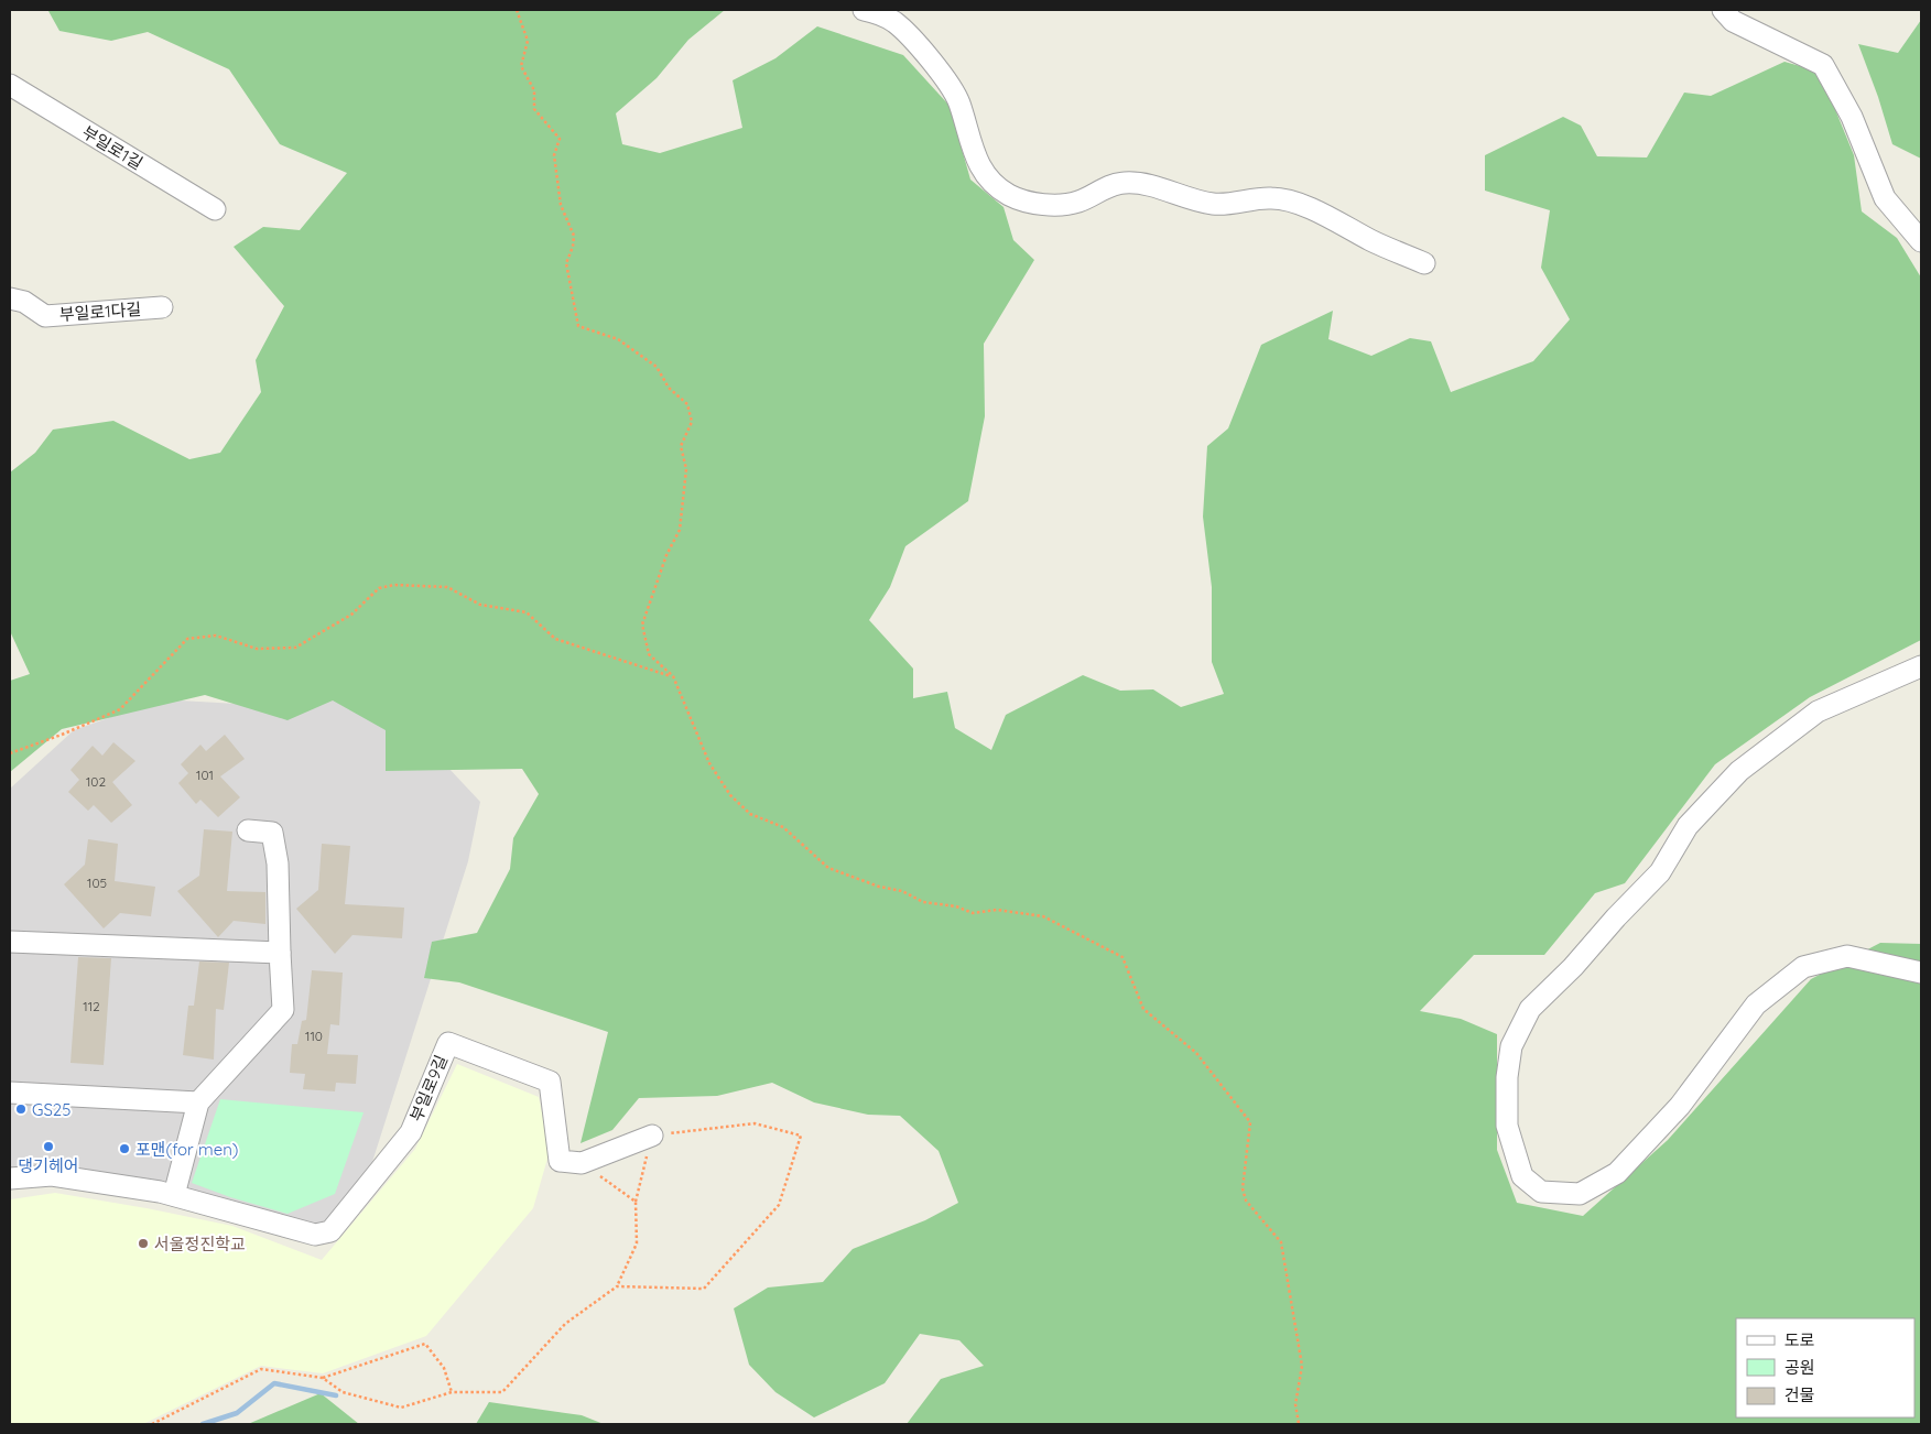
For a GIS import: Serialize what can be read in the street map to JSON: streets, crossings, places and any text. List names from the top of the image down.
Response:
{
  "streets": {
    "street": ["부일로1길", "부일로1다길", "부일로9길"]
  },
  "places": [
    "GS25",
    "댕기헤어",
    "포맨(for men)",
    "서울정진학교"
  ],
  "house_numbers": [
    "101",
    "102",
    "105",
    "112",
    "110"
  ],
  "legend": ["도로", "공원", "건물"]
}
